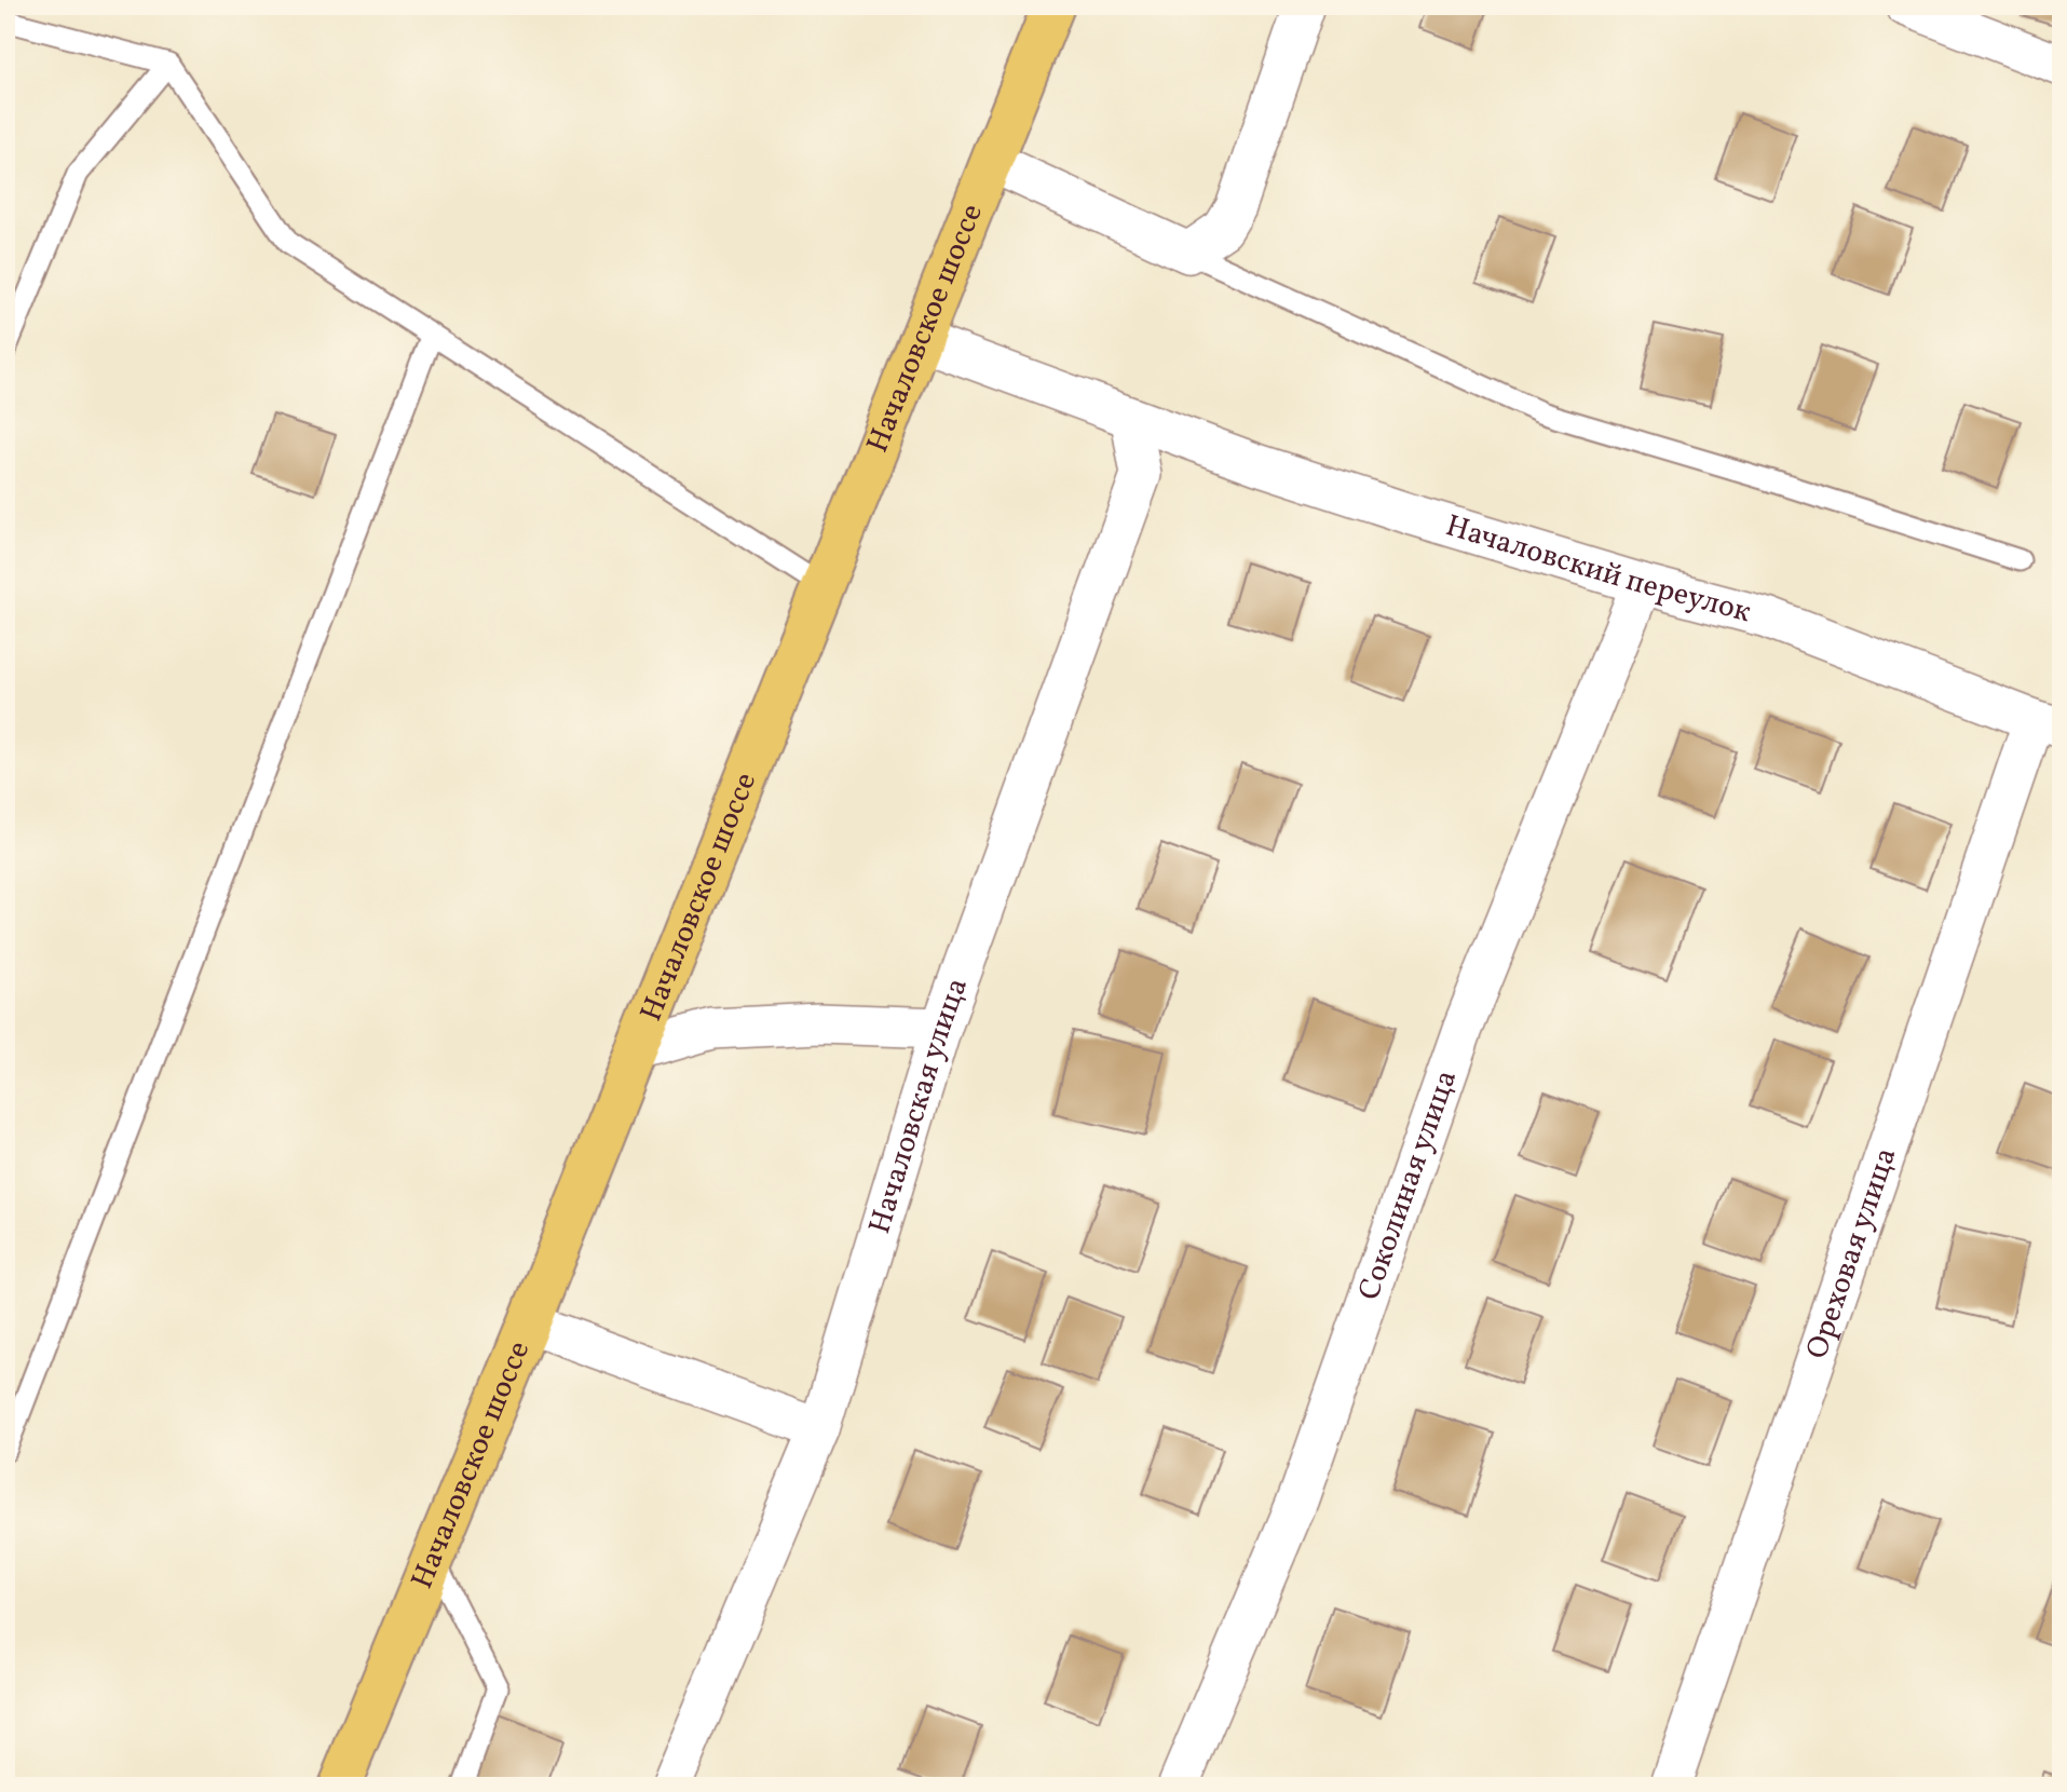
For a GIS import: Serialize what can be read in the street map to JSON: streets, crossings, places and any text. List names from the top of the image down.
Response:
{
  "streets": {
    "main road": ["Началовское шоссе"],
    "street": [
      "Началовский переулок",
      "Началовская улица",
      "Соколиная улица",
      "Ореховая улица"
    ]
  },
  "crossings": [
    ["Началовское шоссе", "Началовский переулок"],
    ["Началовский переулок", "Началовская улица"],
    ["Началовский переулок", "Соколиная улица"],
    ["Началовский переулок", "Ореховая улица"]
  ]
}
